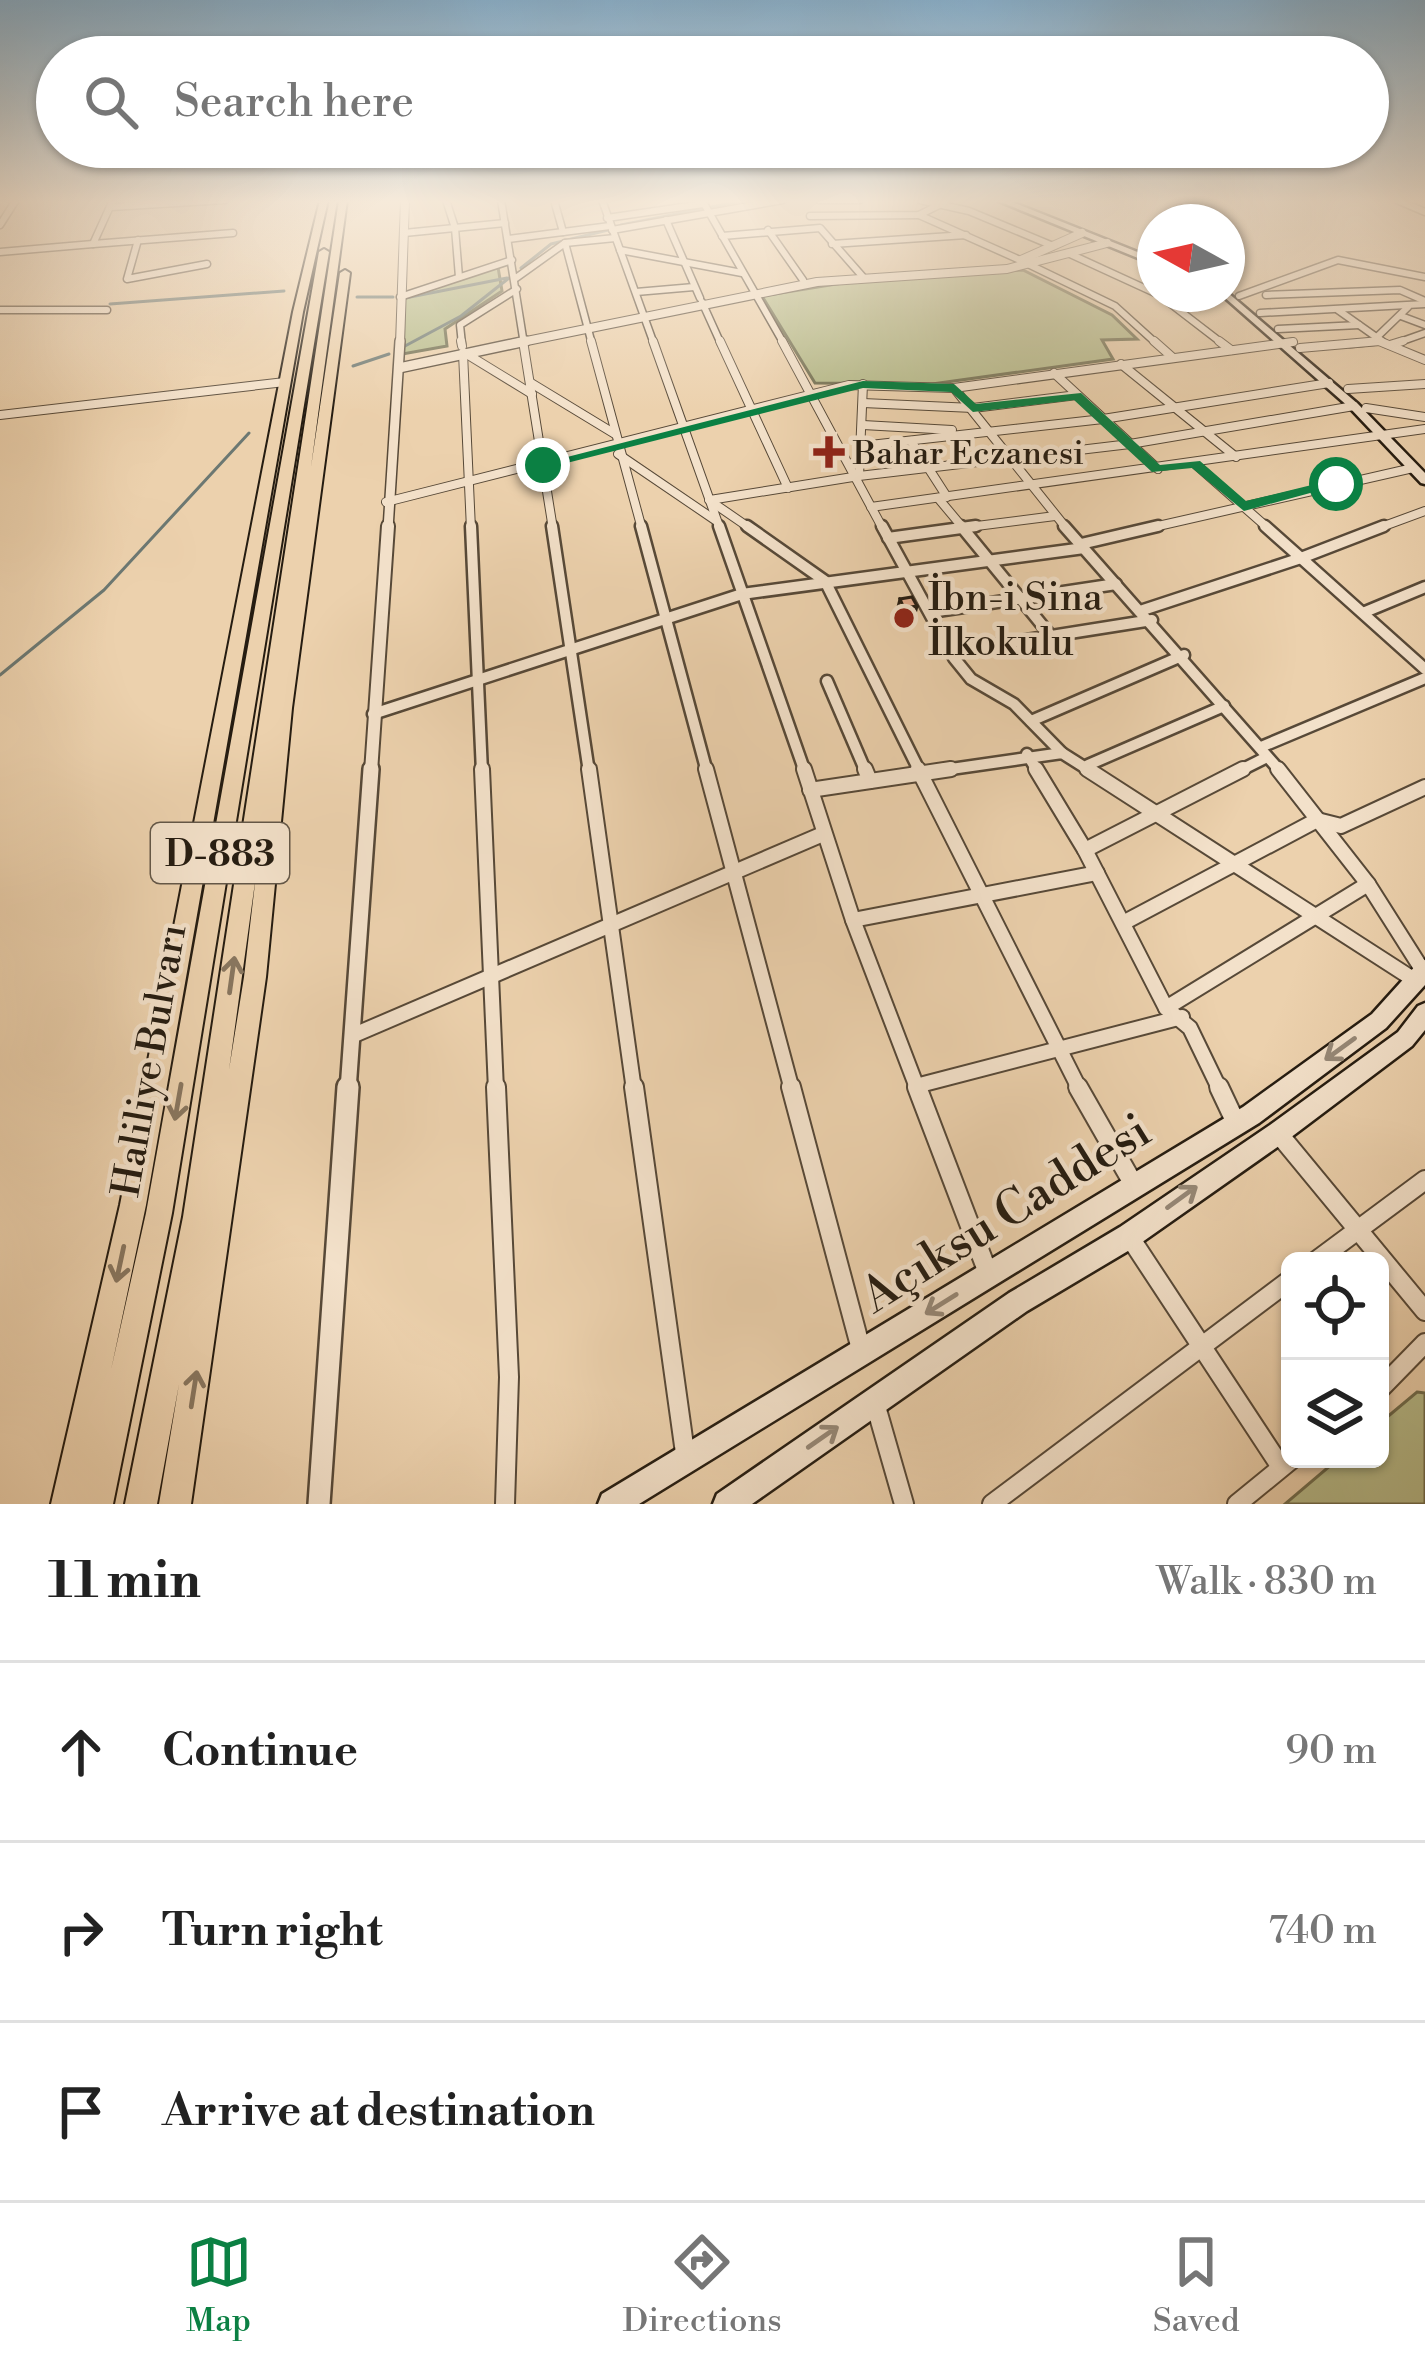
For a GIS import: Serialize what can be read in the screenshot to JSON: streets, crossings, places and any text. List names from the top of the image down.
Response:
{
  "streets": {
    "highway": ["D-883", "Haliliye Bulvarı"],
    "main road": ["Açıksu Caddesi"]
  },
  "places": {
    "health": ["Bahar Eczanesi"],
    "other": ["İbn-i Sina İlkokulu"]
  },
  "north": "left",
  "page": {
    "search": "Search here",
    "heading": ["11 min", "Walk · 830 m"],
    "list": [
      ["Continue", "90 m"],
      ["Turn right", "740 m"],
      "Arrive at destination"
    ],
    "nav": ["Map", "Directions", "Saved"]
  }
}
